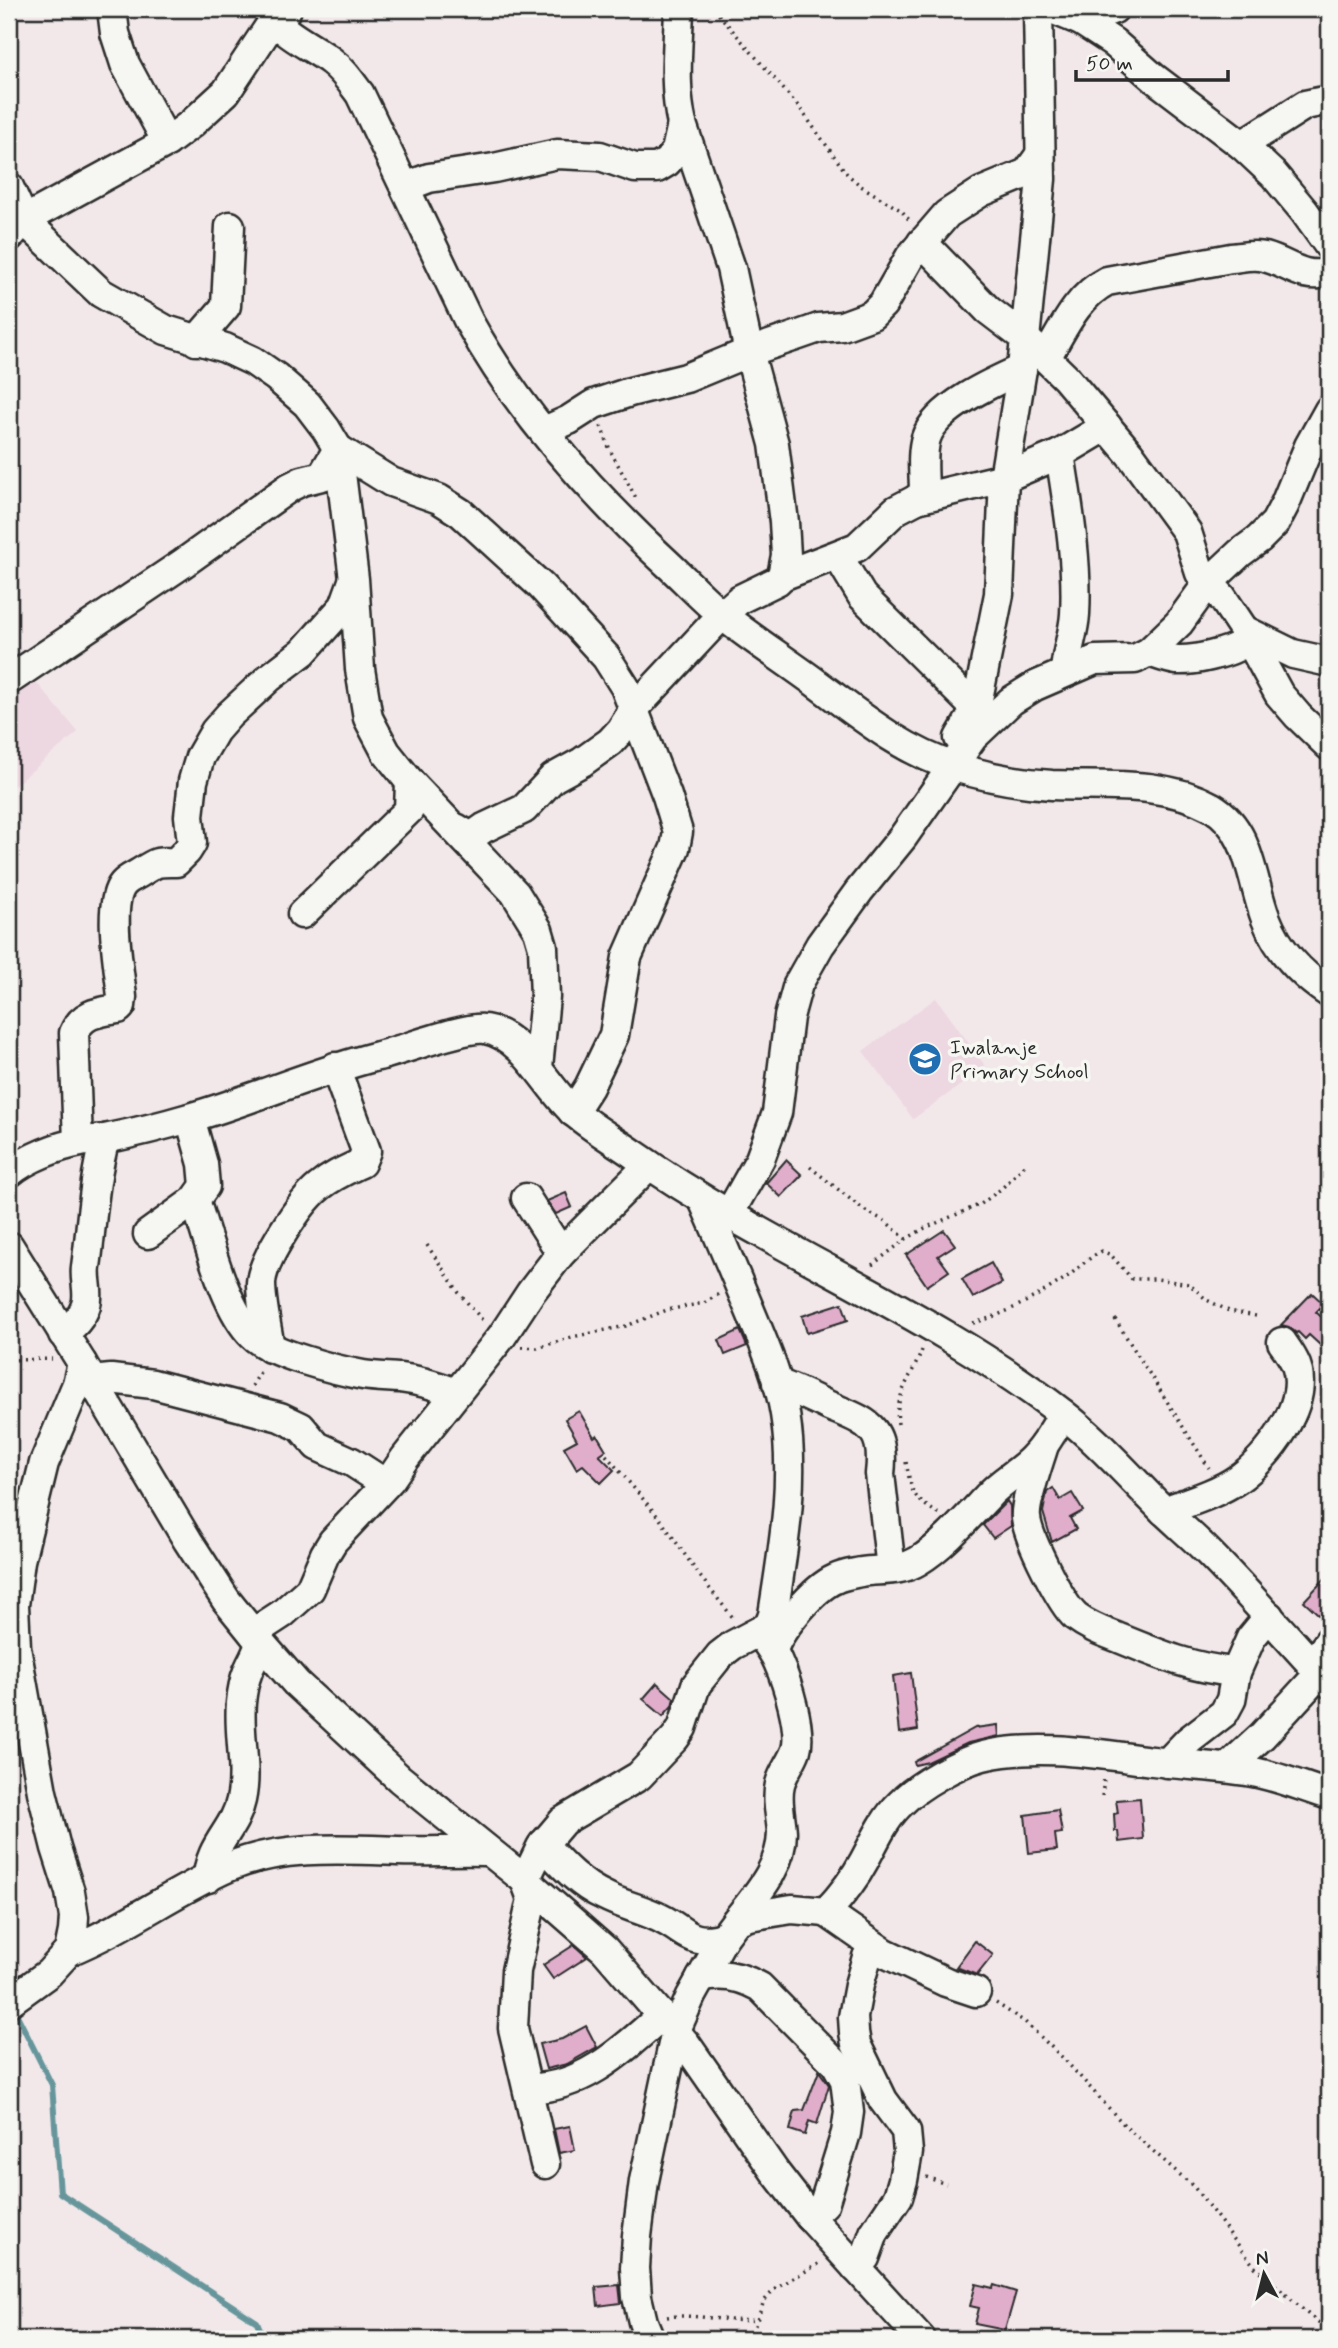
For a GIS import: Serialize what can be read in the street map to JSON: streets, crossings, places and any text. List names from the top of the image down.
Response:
{
  "places": {
    "school or university": ["Iwalanje Primary School"]
  },
  "scale_bar": "50 m",
  "north": "top"
}
